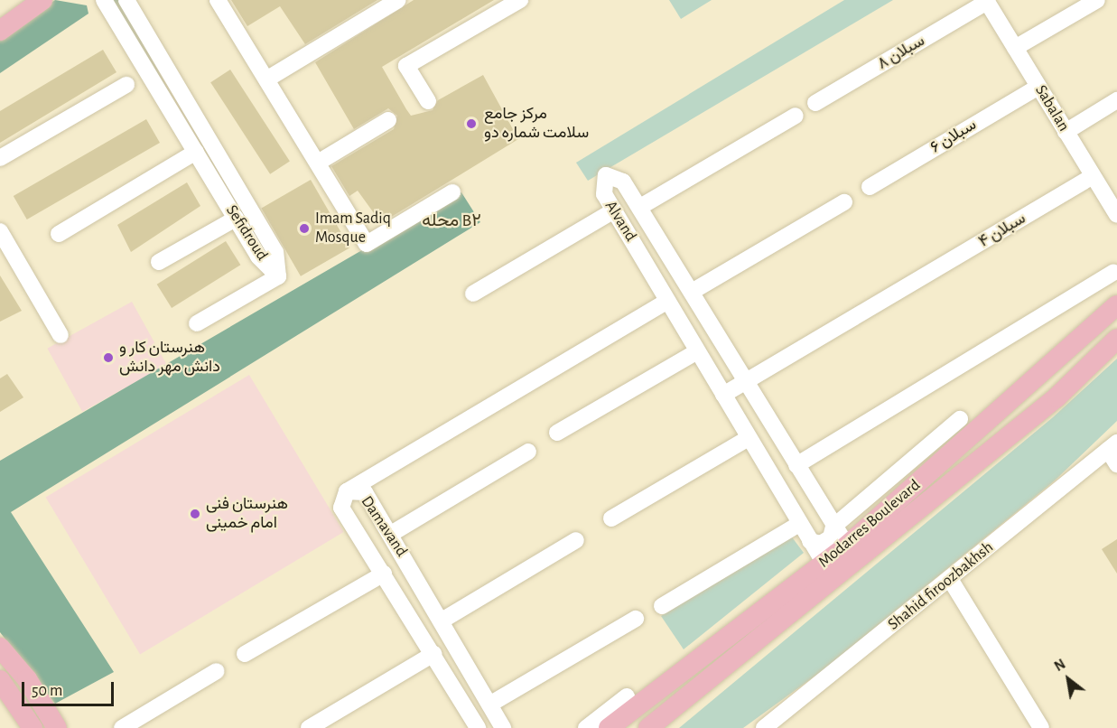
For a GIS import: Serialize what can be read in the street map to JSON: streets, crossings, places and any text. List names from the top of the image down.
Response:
{
  "streets": {
    "main road": ["Modarres Boulevard"],
    "street": [
      "سبلان ۸",
      "Sabalan",
      "سبلان ۶",
      "Alvand",
      "سبلان ۴",
      "Sefidroud",
      "Damavand",
      "Shahid firoozbakhsh"
    ]
  },
  "crossings": [
    ["سبلان ۸", "Sabalan"],
    ["Sabalan", "سبلان ۶"],
    ["Sabalan", "سبلان ۴"],
    ["Alvand", "سبلان ۴"],
    ["Alvand", "Modarres Boulevard"]
  ],
  "districts": ["محله B۲"],
  "places": [
    "مرکز جامع سلامت شماره دو",
    "Imam Sadiq Mosque",
    "هنرستان کار و دانش مهر دانش",
    "هنرستان فنی امام خمینی"
  ],
  "scale_bar": "50 m",
  "north": "top left"
}
